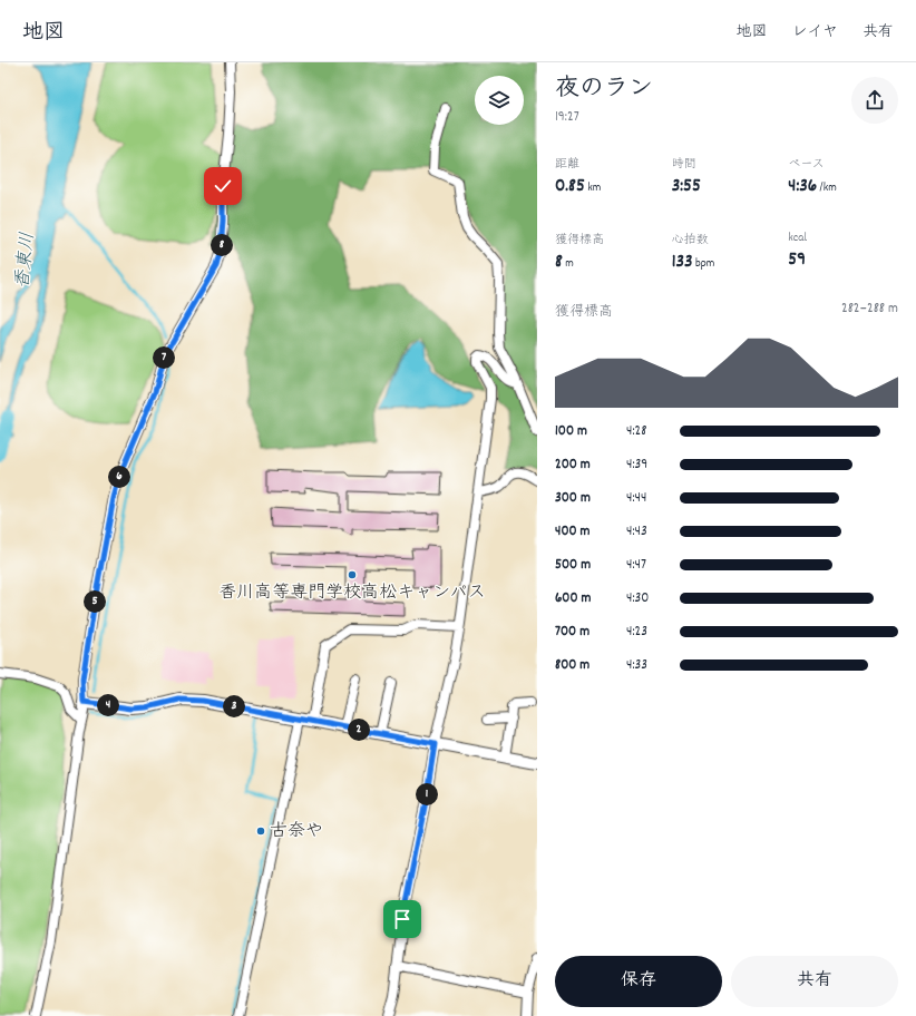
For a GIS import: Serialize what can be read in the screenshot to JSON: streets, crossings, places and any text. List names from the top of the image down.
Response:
{
  "water": ["香東川"],
  "places": ["香川高等専門学校高松キャンパス", "古奈や"],
  "page": {
    "header": "地図",
    "nav": ["地図", "レイヤ", "共有"],
    "heading": ["夜のラン", "19:27"],
    "stats": [
      ["距離", "0.85 km"],
      ["時間", "3:55"],
      ["ペース", "4:36 /km"],
      ["獲得標高", "8 m"],
      ["心拍数", "133 bpm"],
      ["kcal", "59"]
    ],
    "pins": [
      "8",
      "7",
      "6",
      "5",
      "4",
      "3",
      "2",
      "1"
    ],
    "chart": ["獲得標高", "282–288 m"],
    "list": [
      {
        "name": "100 m",
        "note": "4:28"
      },
      {
        "name": "200 m",
        "note": "4:39"
      },
      {
        "name": "300 m",
        "note": "4:44"
      },
      {
        "name": "400 m",
        "note": "4:43"
      },
      {
        "name": "500 m",
        "note": "4:47"
      },
      {
        "name": "600 m",
        "note": "4:30"
      },
      {
        "name": "700 m",
        "note": "4:23"
      },
      {
        "name": "800 m",
        "note": "4:33"
      }
    ],
    "buttons": ["保存", "共有"]
  }
}
